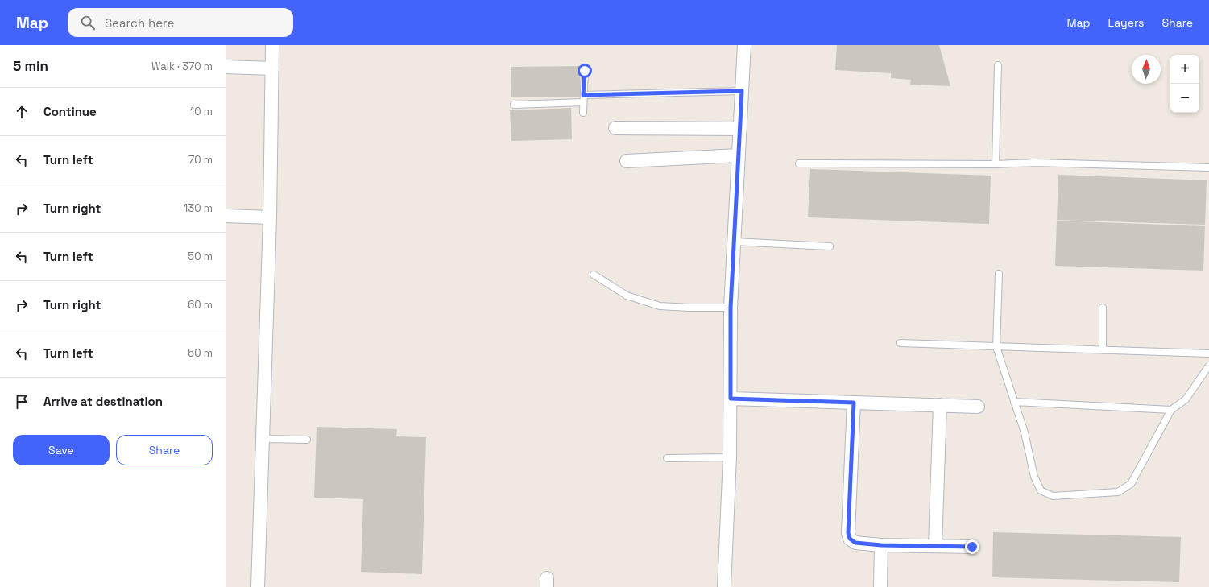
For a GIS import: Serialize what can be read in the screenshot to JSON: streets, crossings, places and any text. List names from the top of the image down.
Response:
{
  "north": "top",
  "page": {
    "header": "Map",
    "search": "Search here",
    "nav": ["Map", "Layers", "Share"],
    "heading": ["5 min", "Walk · 370 m"],
    "map_buttons": ["+", "−"],
    "list": [
      ["Continue", "10 m"],
      ["Turn left", "70 m"],
      ["Turn right", "130 m"],
      ["Turn left", "50 m"],
      ["Turn right", "60 m"],
      ["Turn left", "50 m"],
      "Arrive at destination"
    ],
    "buttons": ["Save", "Share"]
  }
}
